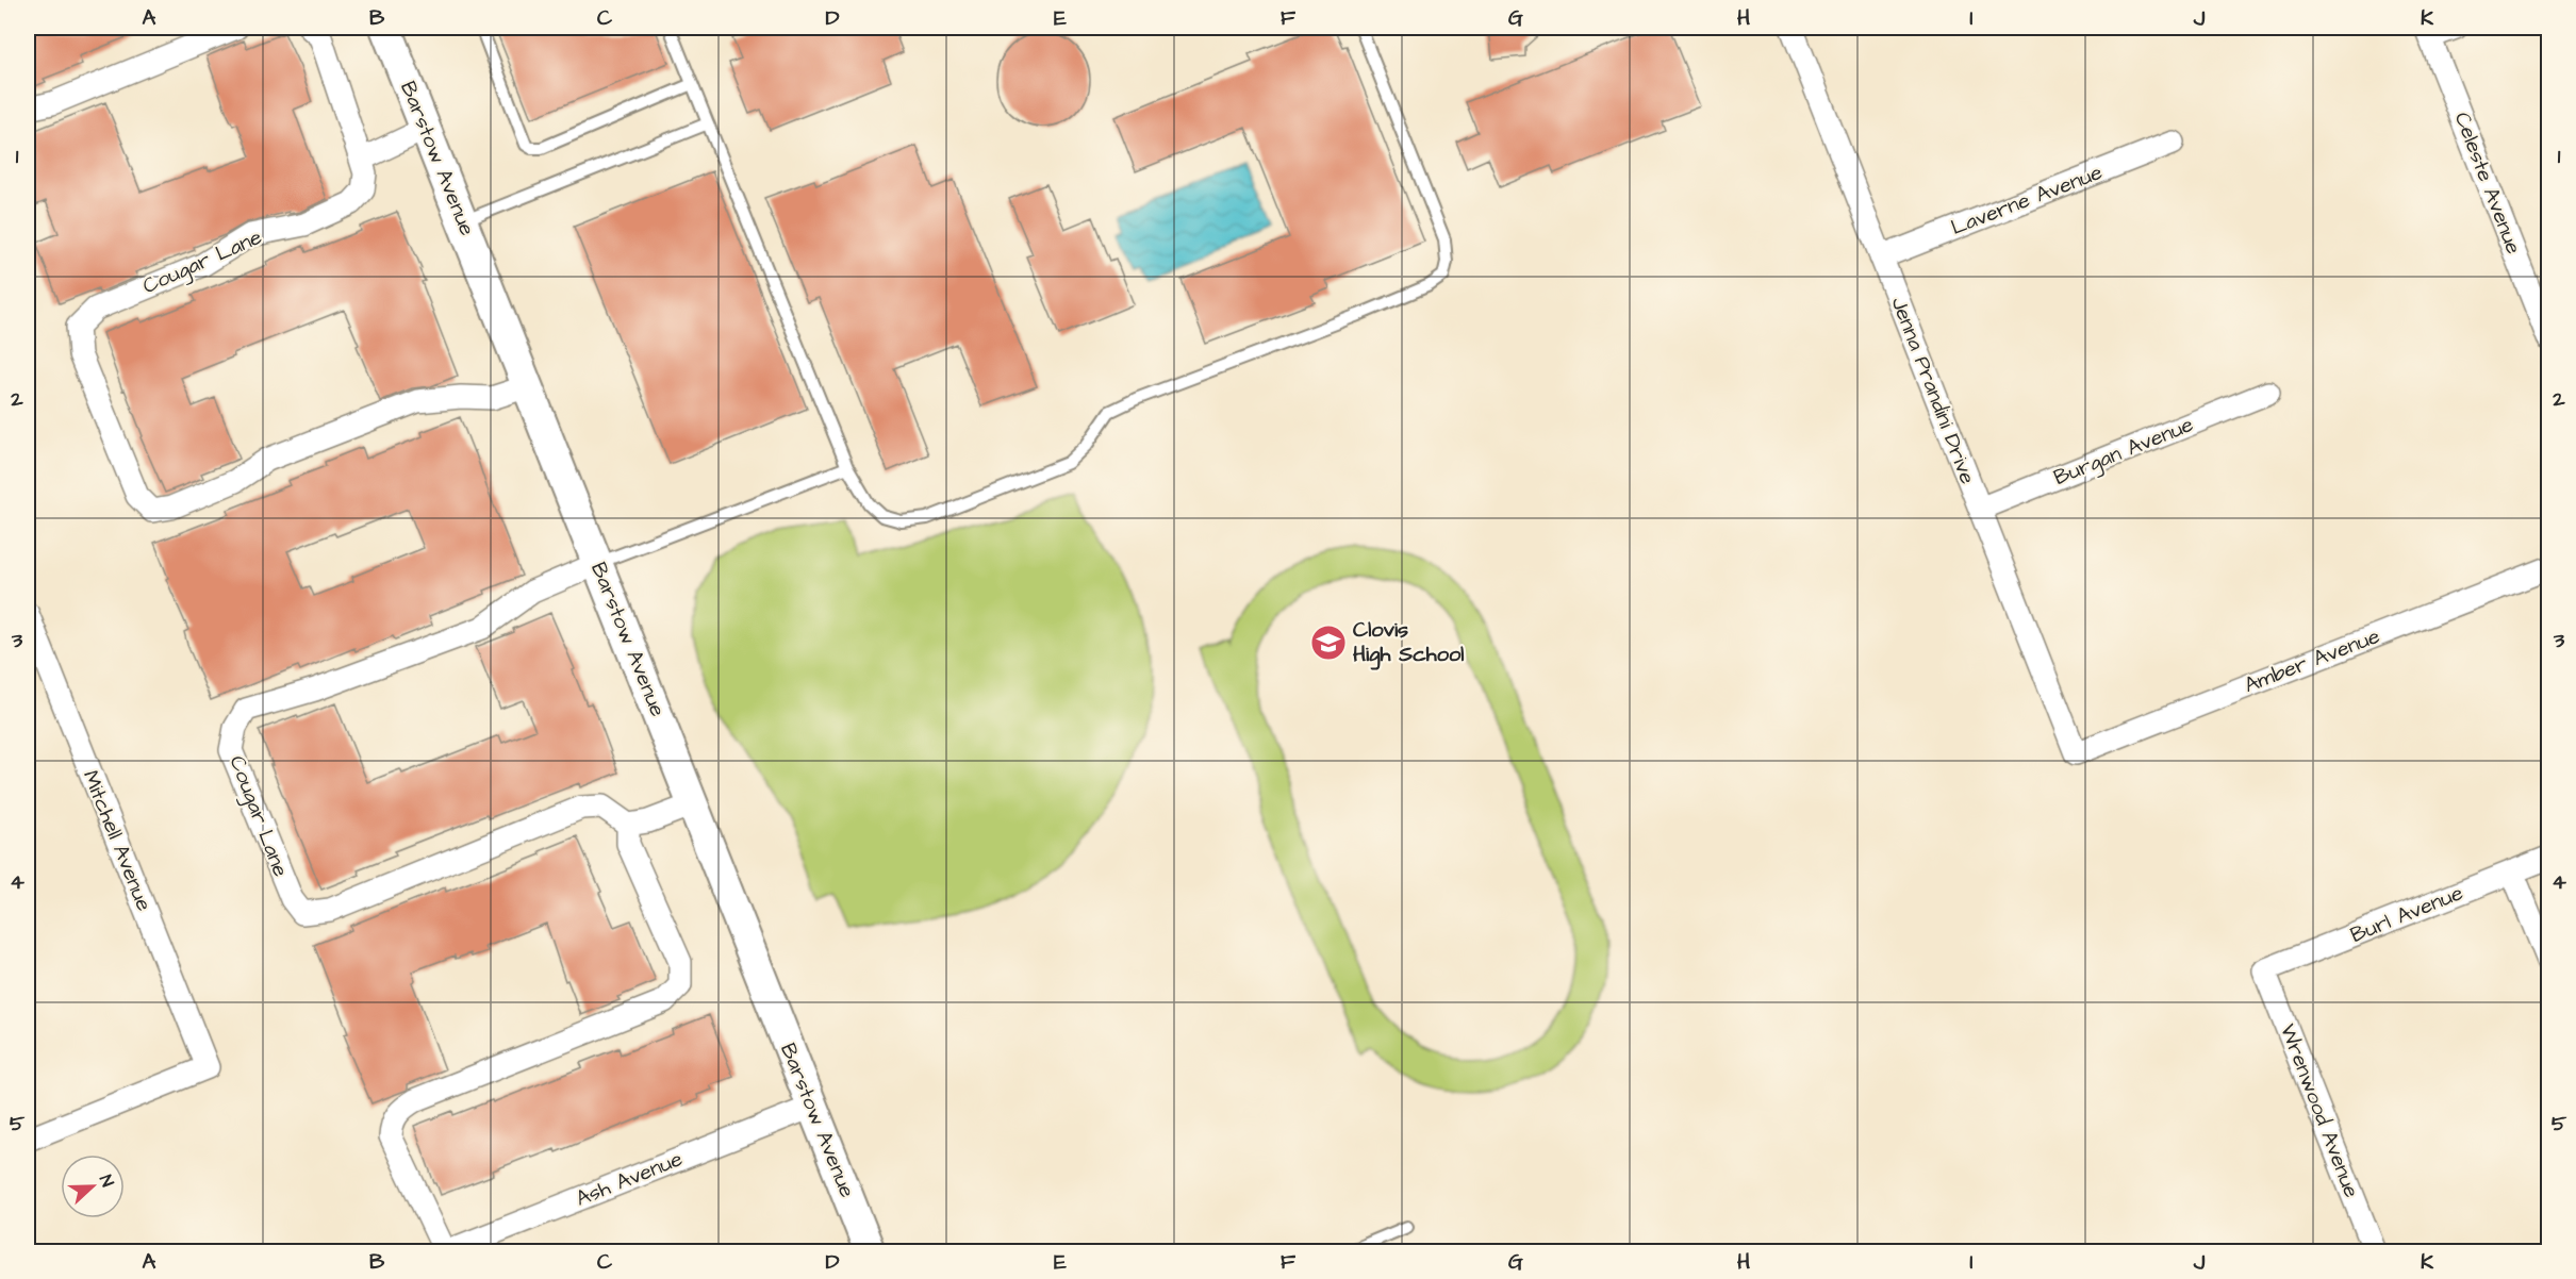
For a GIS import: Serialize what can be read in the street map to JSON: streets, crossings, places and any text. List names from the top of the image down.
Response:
{
  "streets": {
    "street": [
      "Barstow Avenue",
      "Celeste Avenue",
      "Laverne Avenue",
      "Cougar Lane",
      "Jenna Prandini Drive",
      "Burgan Avenue",
      "Amber Avenue",
      "Mitchell Avenue",
      "Burl Avenue",
      "Wrenwood Avenue",
      "Ash Avenue"
    ]
  },
  "crossings": [
    ["Barstow Avenue", "Cougar Lane"],
    ["Barstow Avenue", "Ash Avenue"],
    ["Laverne Avenue", "Jenna Prandini Drive"],
    ["Jenna Prandini Drive", "Burgan Avenue"],
    ["Jenna Prandini Drive", "Amber Avenue"],
    ["Burl Avenue", "Wrenwood Avenue"]
  ],
  "places": {
    "school or university": ["Clovis High School"]
  },
  "north": "right",
  "grid": {
    "columns": [
      "A",
      "B",
      "C",
      "D",
      "E",
      "F",
      "G",
      "H",
      "I",
      "J",
      "K"
    ],
    "rows": [
      "1",
      "2",
      "3",
      "4",
      "5"
    ]
  }
}
